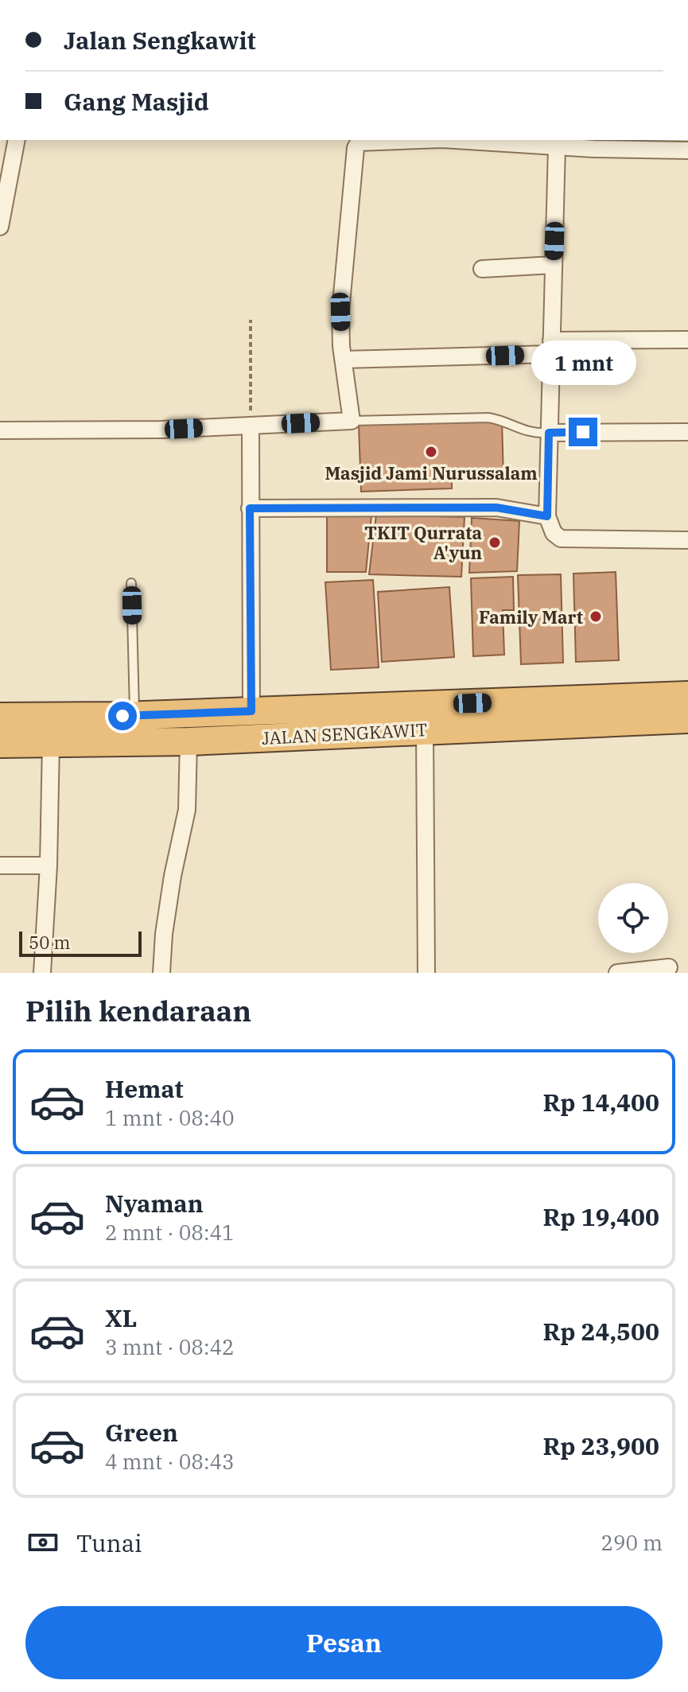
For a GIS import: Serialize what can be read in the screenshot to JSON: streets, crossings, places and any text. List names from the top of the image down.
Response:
{
  "streets": {
    "highway": ["JALAN SENGKAWIT"]
  },
  "places": ["Masjid Jami Nurussalam", "TKIT Qurrata A'yun", "Family Mart"],
  "scale_bar": "50 m",
  "page": {
    "banner": ["Jalan Sengkawit", "Gang Masjid"],
    "bubble": "1 mnt",
    "scale": "50 m",
    "heading": "Pilih kendaraan",
    "list": [
      {
        "name": "Hemat",
        "note": "1 mnt · 08:40",
        "value": "Rp 14,400"
      },
      {
        "name": "Nyaman",
        "note": "2 mnt · 08:41",
        "value": "Rp 19,400"
      },
      {
        "name": "XL",
        "note": "3 mnt · 08:42",
        "value": "Rp 24,500"
      },
      {
        "name": "Green",
        "note": "4 mnt · 08:43",
        "value": "Rp 23,900"
      }
    ],
    "pay": ["Tunai", "290 m"],
    "buttons": "Pesan"
  }
}
